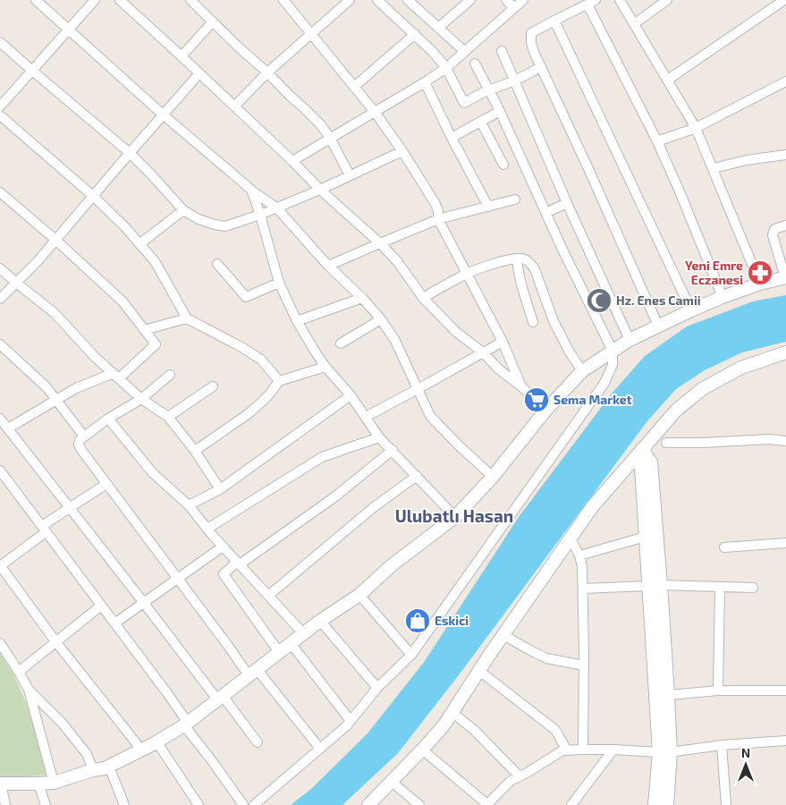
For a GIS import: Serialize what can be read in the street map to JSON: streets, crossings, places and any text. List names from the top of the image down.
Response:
{
  "districts": ["Ulubatlı Hasan"],
  "places": {
    "pharmacy": ["Yeni Emre Eczanesi"],
    "mosque": ["Hz. Enes Camii"],
    "supermarket": ["Sema Market"],
    "shop": ["Eskici"]
  },
  "north": "top"
}
